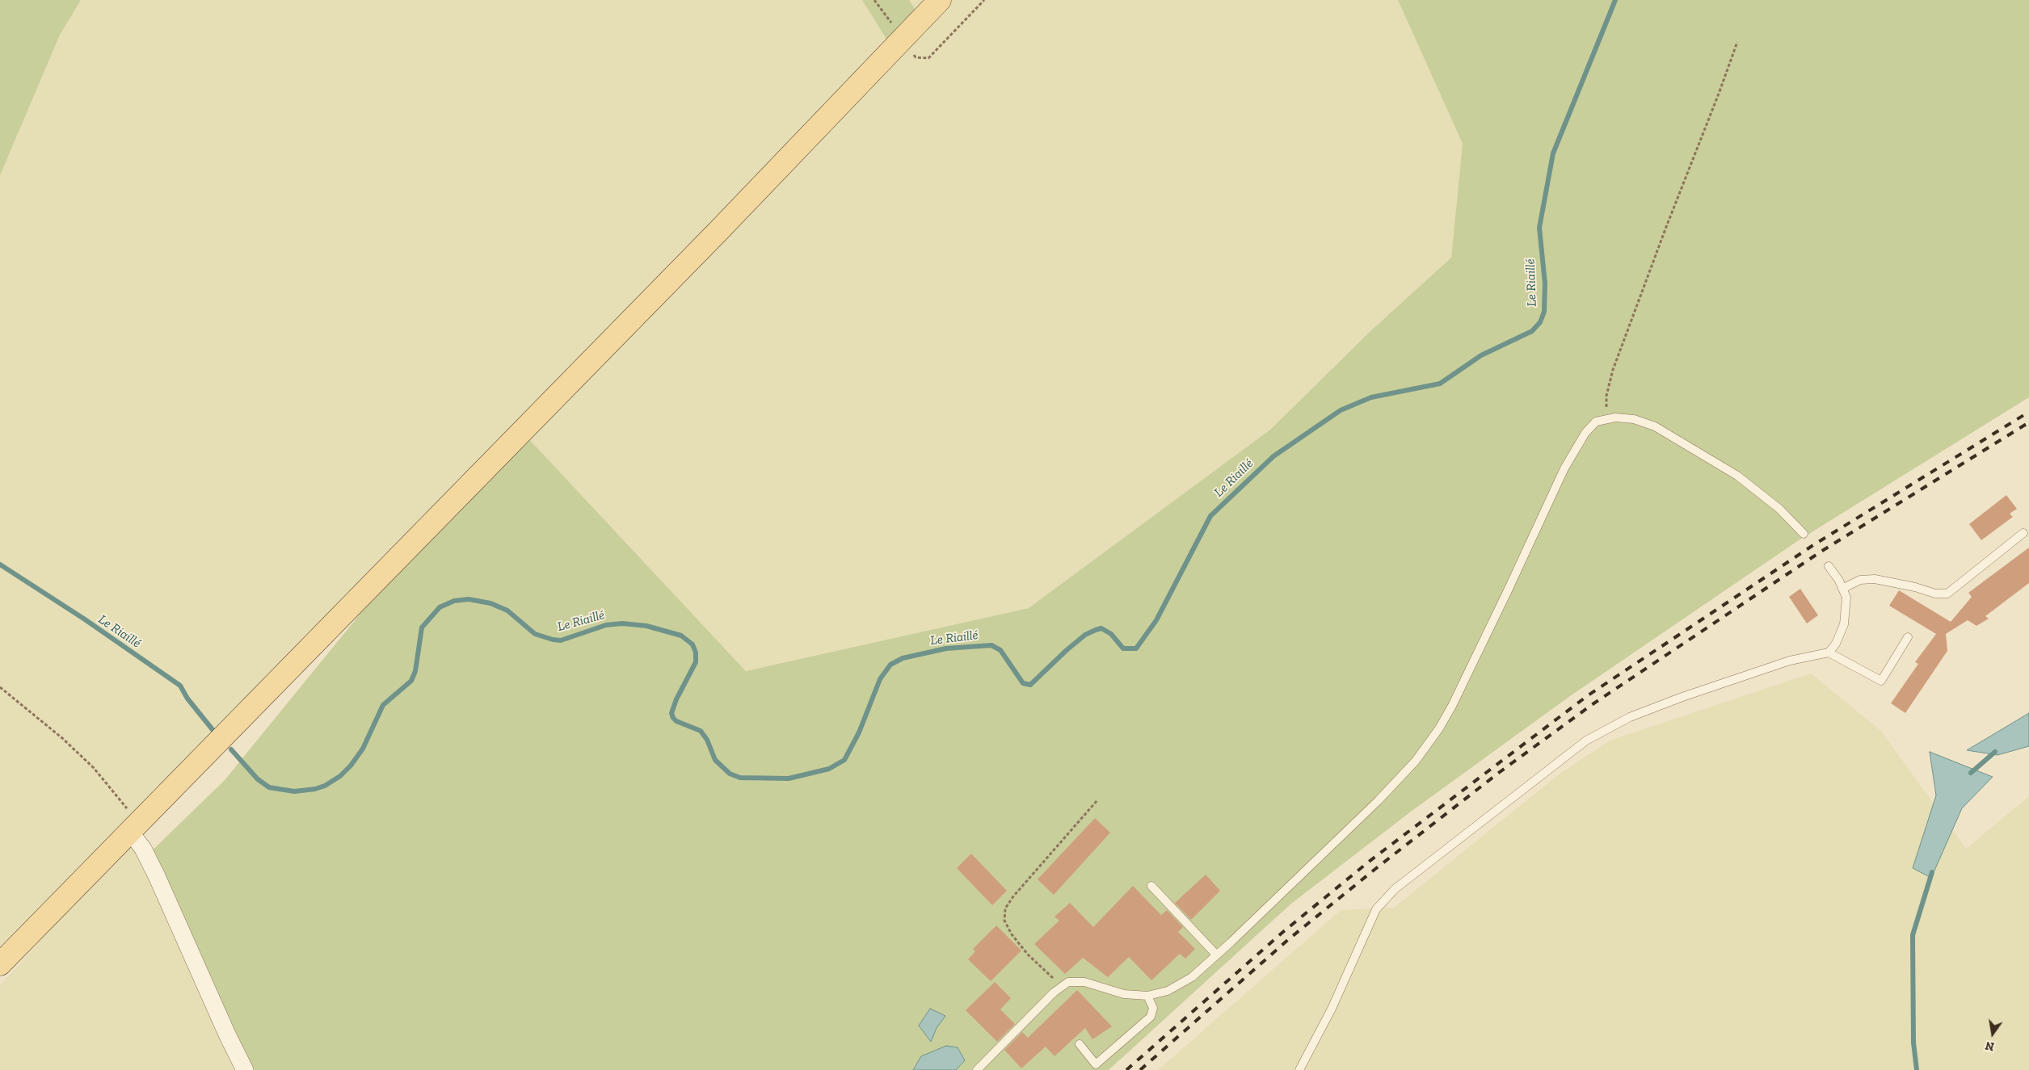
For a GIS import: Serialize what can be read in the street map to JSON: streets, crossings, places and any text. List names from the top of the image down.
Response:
{
  "water": ["Le Riaillé"],
  "north": "bottom"
}
